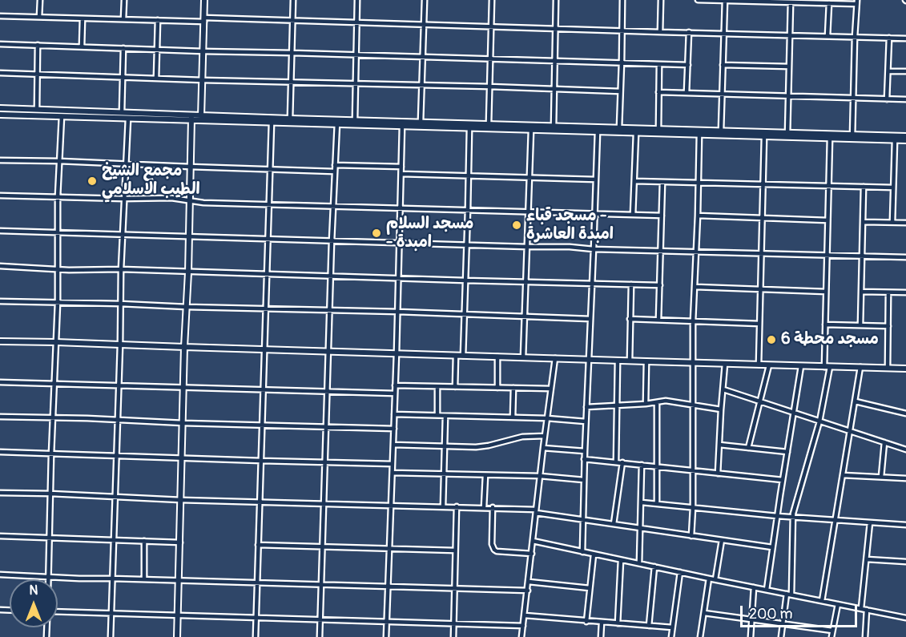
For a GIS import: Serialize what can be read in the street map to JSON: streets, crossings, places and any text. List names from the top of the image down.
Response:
{
  "places": [
    "مجمع الشيخ الطيب الاسلامي",
    "مسجد قباء - امبدة العاشرة",
    "مسجد السلام - امبدة",
    "مسجد محطة 6"
  ],
  "scale_bar": "200 m",
  "north": "top"
}
